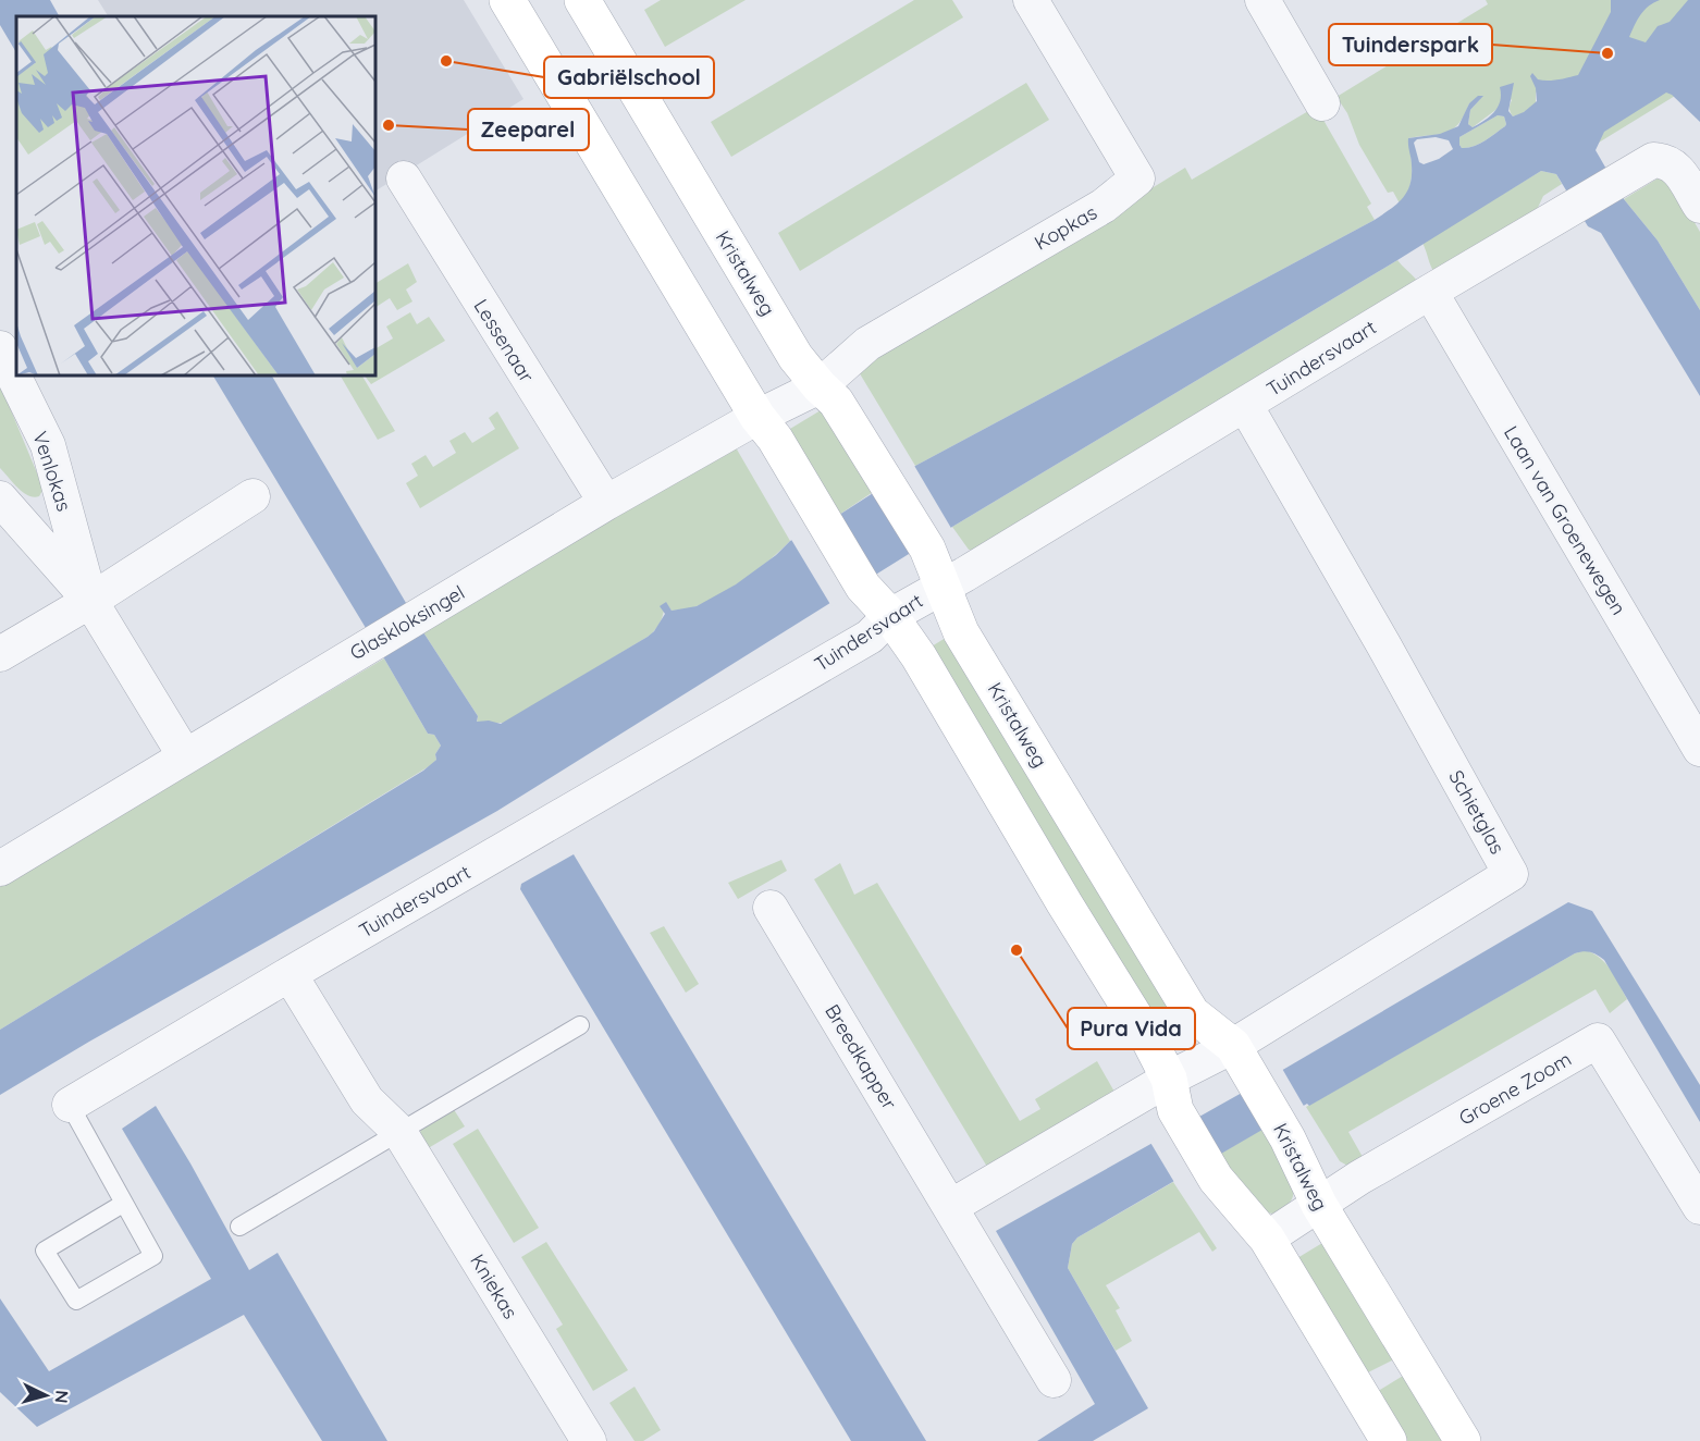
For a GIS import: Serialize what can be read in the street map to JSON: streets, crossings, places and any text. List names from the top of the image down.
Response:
{
  "streets": {
    "street": [
      "Kopkas",
      "Kristalweg",
      "Lessenaar",
      "Tuindersvaart",
      "Venlokas",
      "Laan van Groenewegen",
      "Glaskloksingel",
      "Schietglas",
      "Breedkapper",
      "Groene Zoom",
      "Kniekas"
    ]
  },
  "crossings": [
    ["Kopkas", "Kristalweg"],
    ["Kopkas", "Glaskloksingel"],
    ["Kristalweg", "Tuindersvaart"],
    ["Kristalweg", "Glaskloksingel"],
    ["Kristalweg", "Schietglas"],
    ["Kristalweg", "Groene Zoom"],
    ["Lessenaar", "Glaskloksingel"],
    ["Tuindersvaart", "Laan van Groenewegen"],
    ["Tuindersvaart", "Schietglas"],
    ["Tuindersvaart", "Kniekas"],
    ["Venlokas", "Glaskloksingel"]
  ],
  "places": [
    "Tuinderspark",
    "Gabriëlschool",
    "Zeeparel",
    "Pura Vida"
  ],
  "north": "right"
}
